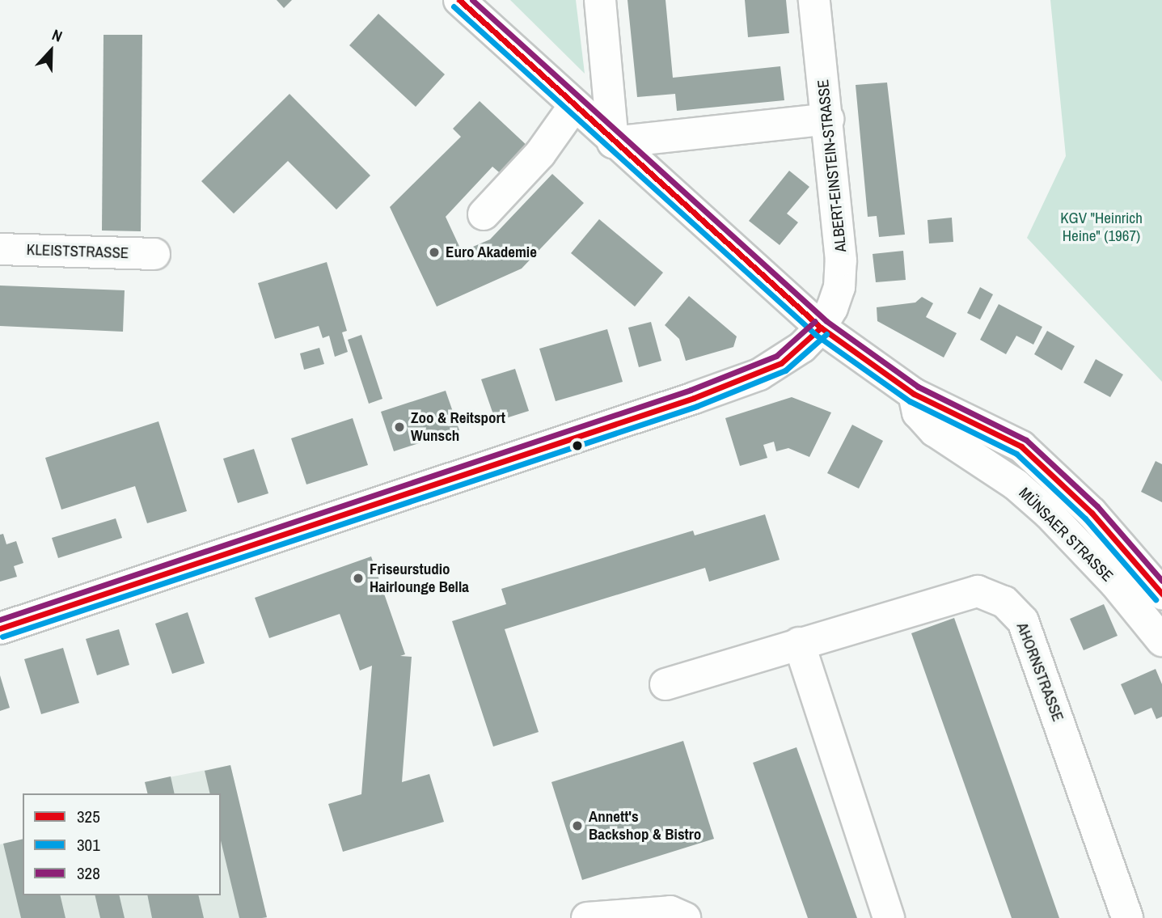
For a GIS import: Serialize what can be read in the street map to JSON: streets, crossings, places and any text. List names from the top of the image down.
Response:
{
  "streets": {
    "street": [
      "ALBERT-EINSTEIN-STRASSE",
      "KLEISTSTRASSE",
      "MÜNSAER STRASSE",
      "AHORNSTRASSE"
    ]
  },
  "crossings": [
    ["ALBERT-EINSTEIN-STRASSE", "MÜNSAER STRASSE"]
  ],
  "parks": ["KGV \"Heinrich Heine\" (1967)"],
  "places": [
    "Euro Akademie",
    "Zoo & Reitsport Wunsch",
    "Friseurstudio Hairlounge Bella",
    "Annett's Backshop & Bistro"
  ],
  "lines": ["transit line 325", "transit line 328", "transit line 301"],
  "legend": ["325", "301", "328"],
  "north": "top"
}
